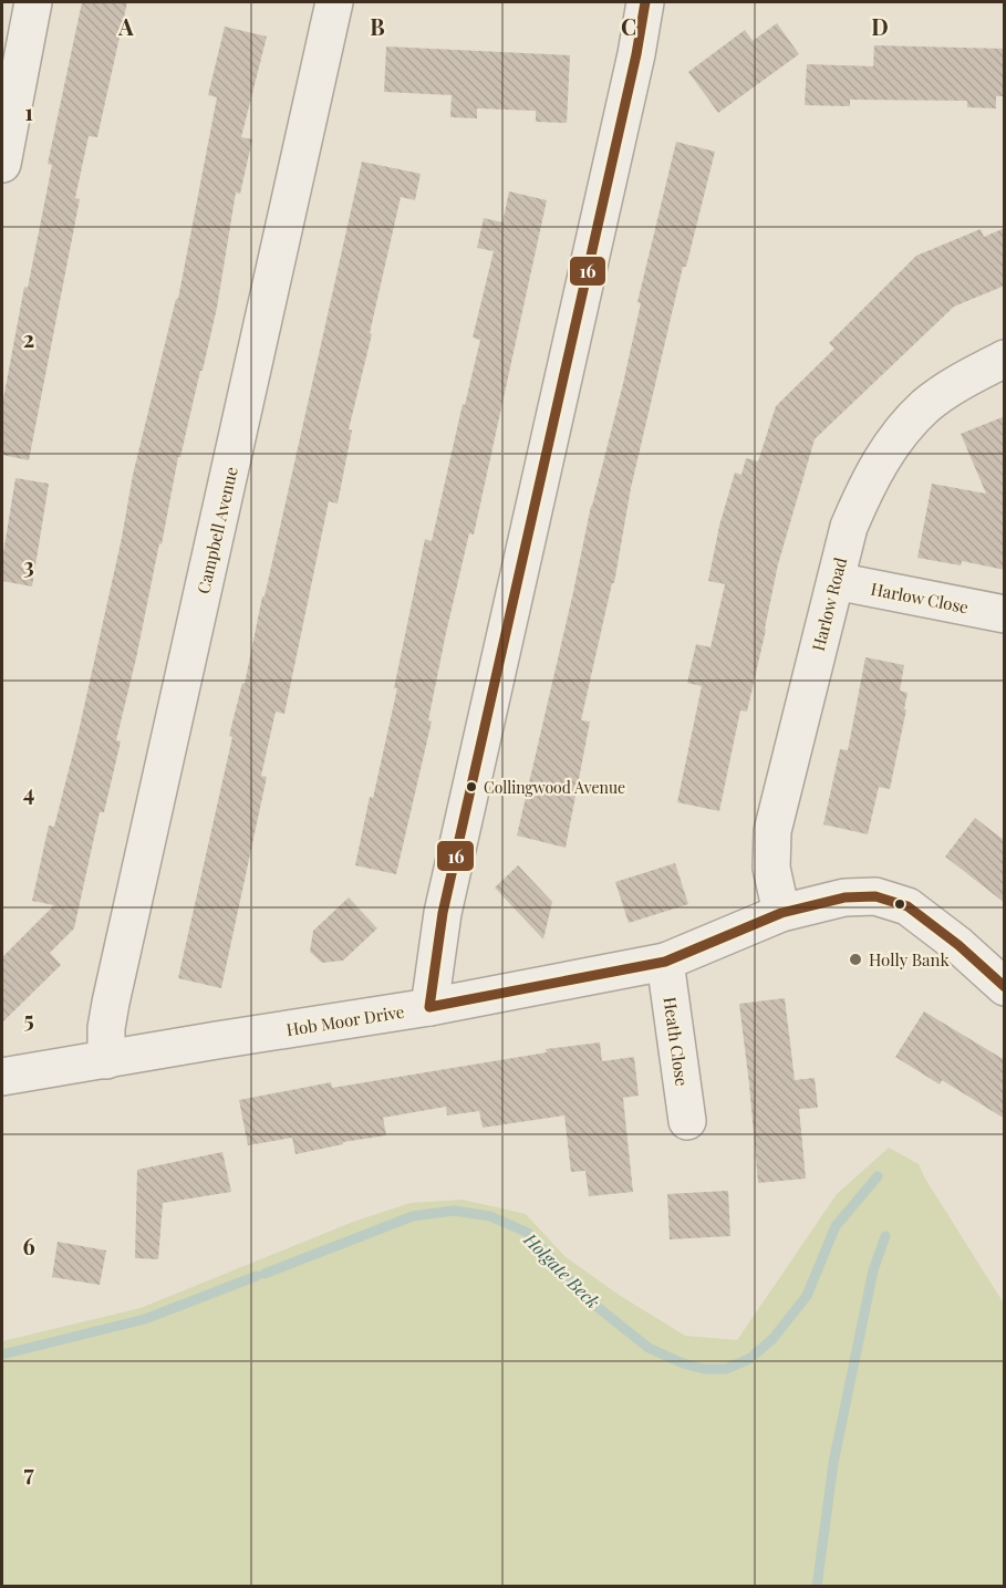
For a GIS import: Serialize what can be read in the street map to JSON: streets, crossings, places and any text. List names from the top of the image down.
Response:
{
  "streets": {
    "street": [
      "Campbell Avenue",
      "Harlow Close",
      "Harlow Road",
      "Hob Moor Drive",
      "Heath Close"
    ]
  },
  "crossings": [
    ["Campbell Avenue", "Hob Moor Drive"],
    ["Harlow Close", "Harlow Road"],
    ["Harlow Road", "Hob Moor Drive"],
    ["Hob Moor Drive", "Heath Close"]
  ],
  "water": ["Holgate Beck"],
  "places": ["Collingwood Avenue", "Holly Bank"],
  "lines": ["transit line 16"],
  "grid": {
    "columns": [
      "A",
      "B",
      "C",
      "D"
    ],
    "rows": [
      "1",
      "2",
      "3",
      "4",
      "5",
      "6",
      "7"
    ]
  }
}
